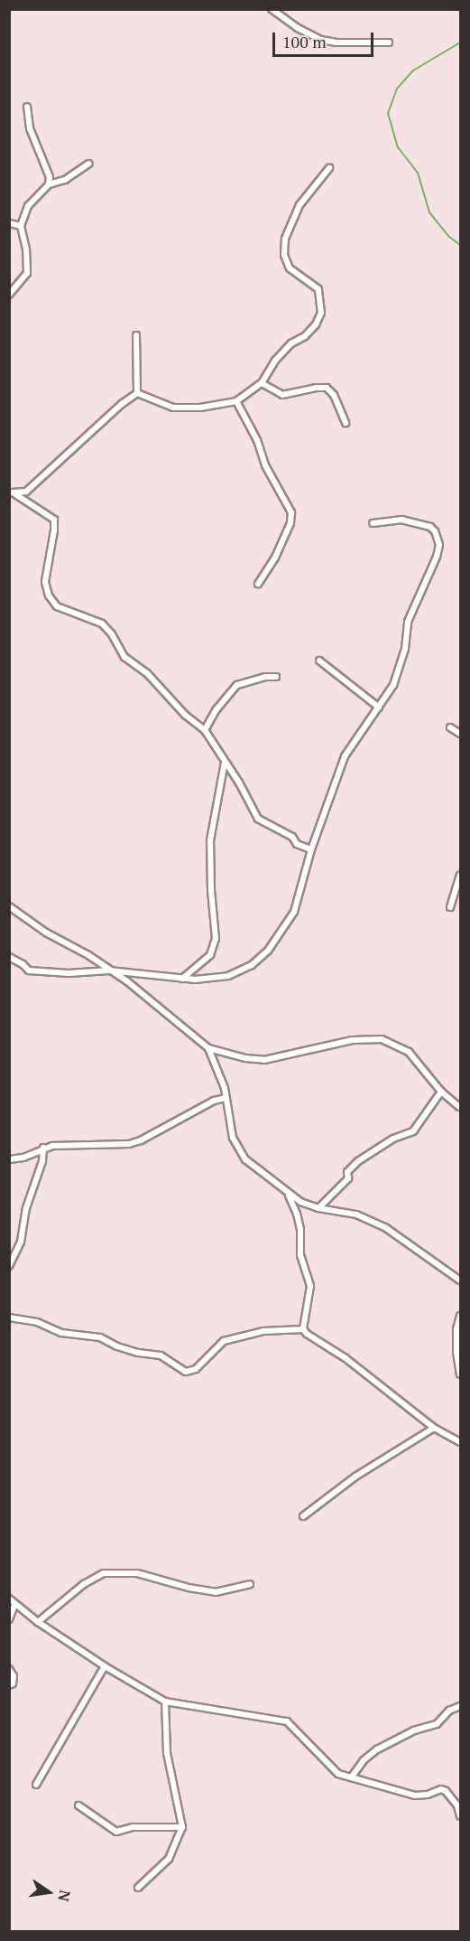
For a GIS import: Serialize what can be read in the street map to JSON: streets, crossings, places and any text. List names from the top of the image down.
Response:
{
  "scale_bar": "100 m",
  "north": "right"
}
